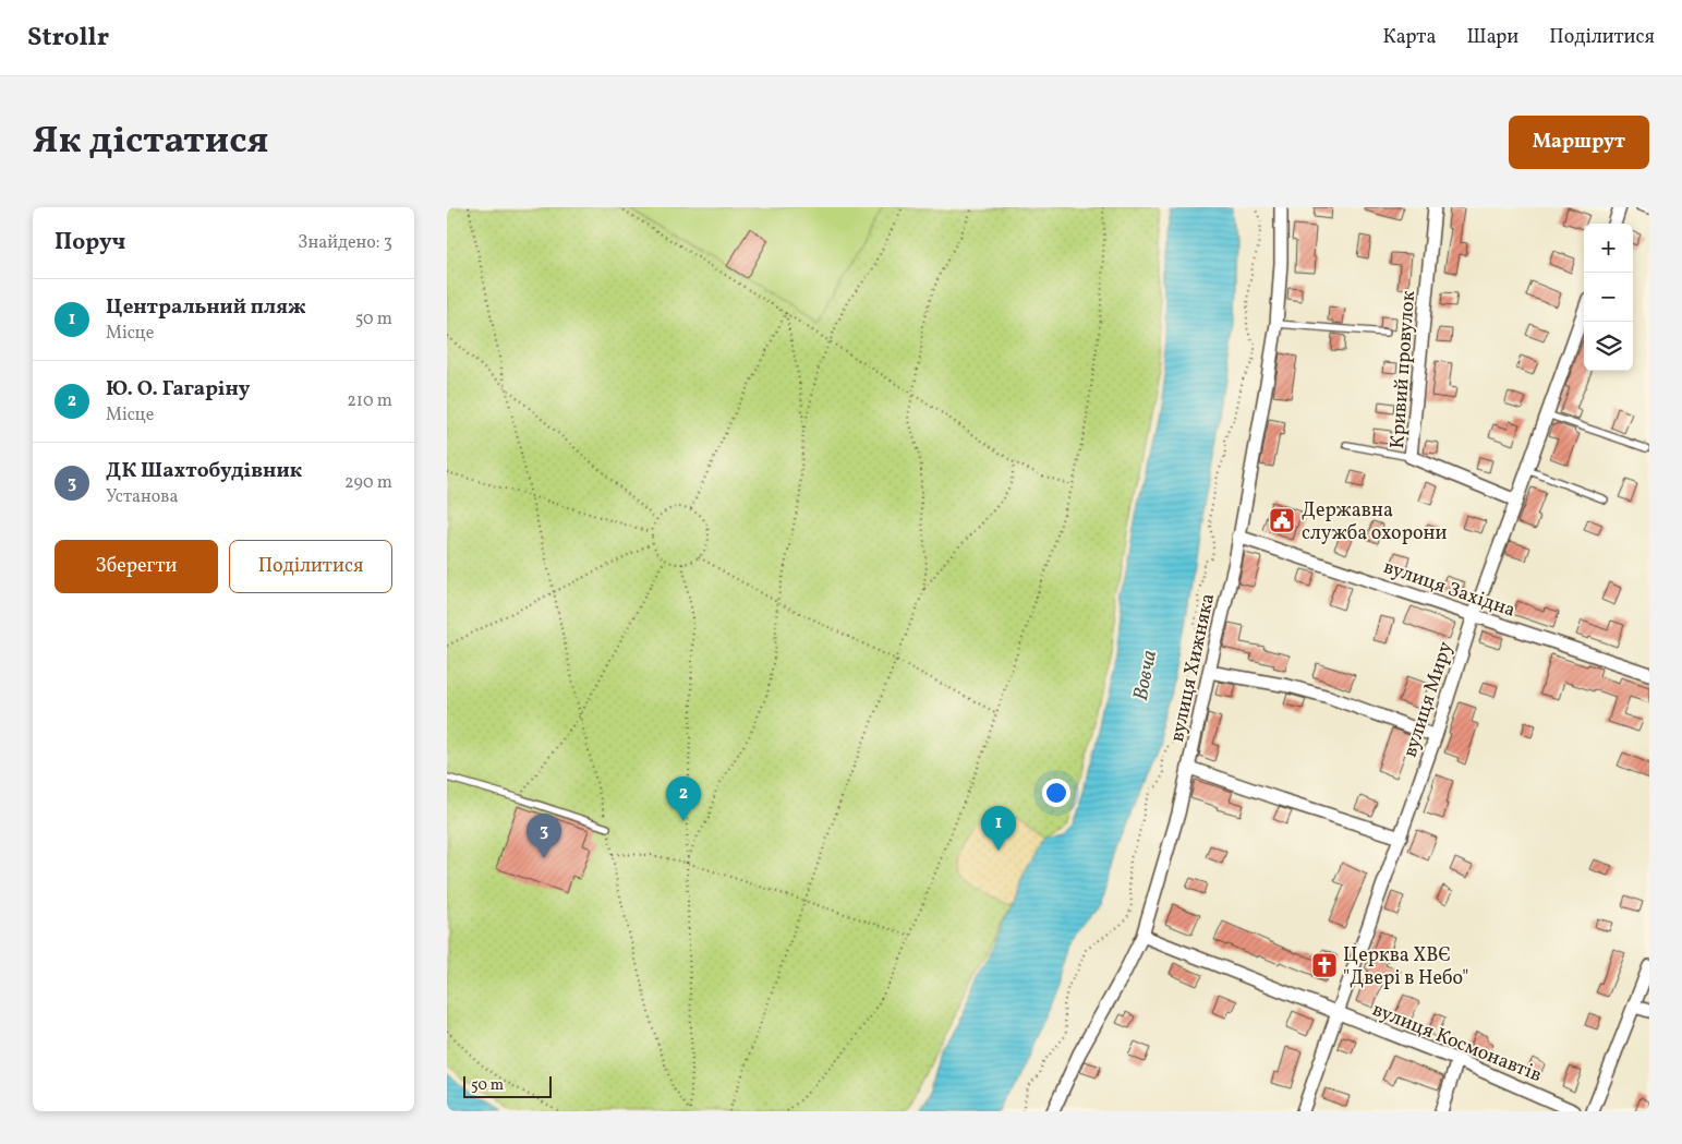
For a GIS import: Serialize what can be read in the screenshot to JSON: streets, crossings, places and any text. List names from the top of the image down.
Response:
{
  "streets": {
    "street": [
      "Кривий провулок",
      "вулиця Західна",
      "вулиця Хижняка",
      "вулиця Миру",
      "вулиця Космонавтів"
    ]
  },
  "crossings": [
    ["Кривий провулок", "вулиця Миру"],
    ["вулиця Західна", "вулиця Хижняка"],
    ["вулиця Західна", "вулиця Миру"],
    ["вулиця Хижняка", "вулиця Космонавтів"],
    ["вулиця Миру", "вулиця Космонавтів"]
  ],
  "water": ["Вовча"],
  "places": {
    "public building": ["Державна служба охорони"],
    "church": ["Церква ХВЄ \"Двері в Небо\""]
  },
  "scale_bar": "50 m",
  "page": {
    "header": "Strollr",
    "nav": ["Карта", "Шари", "Поділитися"],
    "title": "Як дістатися",
    "buttons": [
      "Маршрут",
      ["Зберегти", "Поділитися"]
    ],
    "heading": ["Поруч", "Знайдено: 3"],
    "map_buttons": ["+", "−"],
    "list": [
      {
        "mark": "1",
        "name": "Центральний пляж",
        "note": "Місце",
        "value": "50 m"
      },
      {
        "mark": "2",
        "name": "Ю. О. Гагаріну",
        "note": "Місце",
        "value": "210 m"
      },
      {
        "mark": "3",
        "name": "ДК Шахтобудівник",
        "note": "Установа",
        "value": "290 m"
      }
    ],
    "pins": ["2", "1", "3"],
    "scale": "50 m"
  }
}
